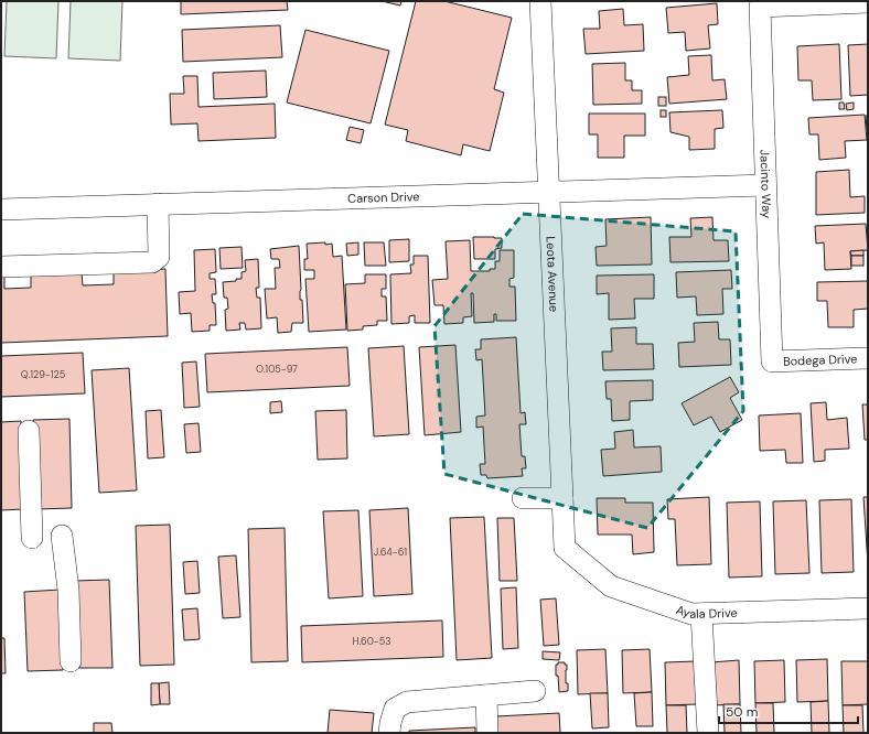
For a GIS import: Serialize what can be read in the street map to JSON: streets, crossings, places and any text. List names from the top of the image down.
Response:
{
  "streets": {
    "street": [
      "Jacinto Way",
      "Carson Drive",
      "Leota Avenue",
      "Bodega Drive",
      "Ayala Drive"
    ]
  },
  "crossings": [
    ["Jacinto Way", "Carson Drive"],
    ["Jacinto Way", "Bodega Drive"],
    ["Carson Drive", "Leota Avenue"],
    ["Leota Avenue", "Ayala Drive"]
  ],
  "house_numbers": [
    "O.105-97",
    "Q.129-125",
    "J.64-61",
    "H.60-53"
  ],
  "scale_bar": "50 m"
}
